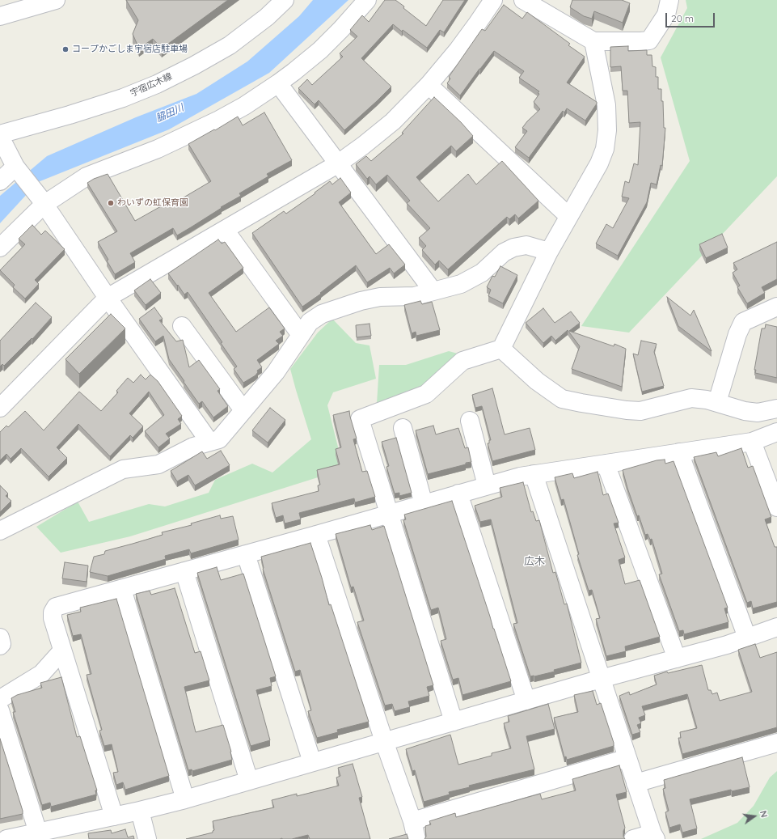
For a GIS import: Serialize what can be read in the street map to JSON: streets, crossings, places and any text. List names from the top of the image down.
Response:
{
  "streets": {
    "street": ["宇宿広木線"]
  },
  "districts": ["広木"],
  "water": ["脇田川"],
  "places": ["コープかごしま宇宿店駐車場", "わいずの虹保育園"],
  "scale_bar": "20 m",
  "north": "right"
}
